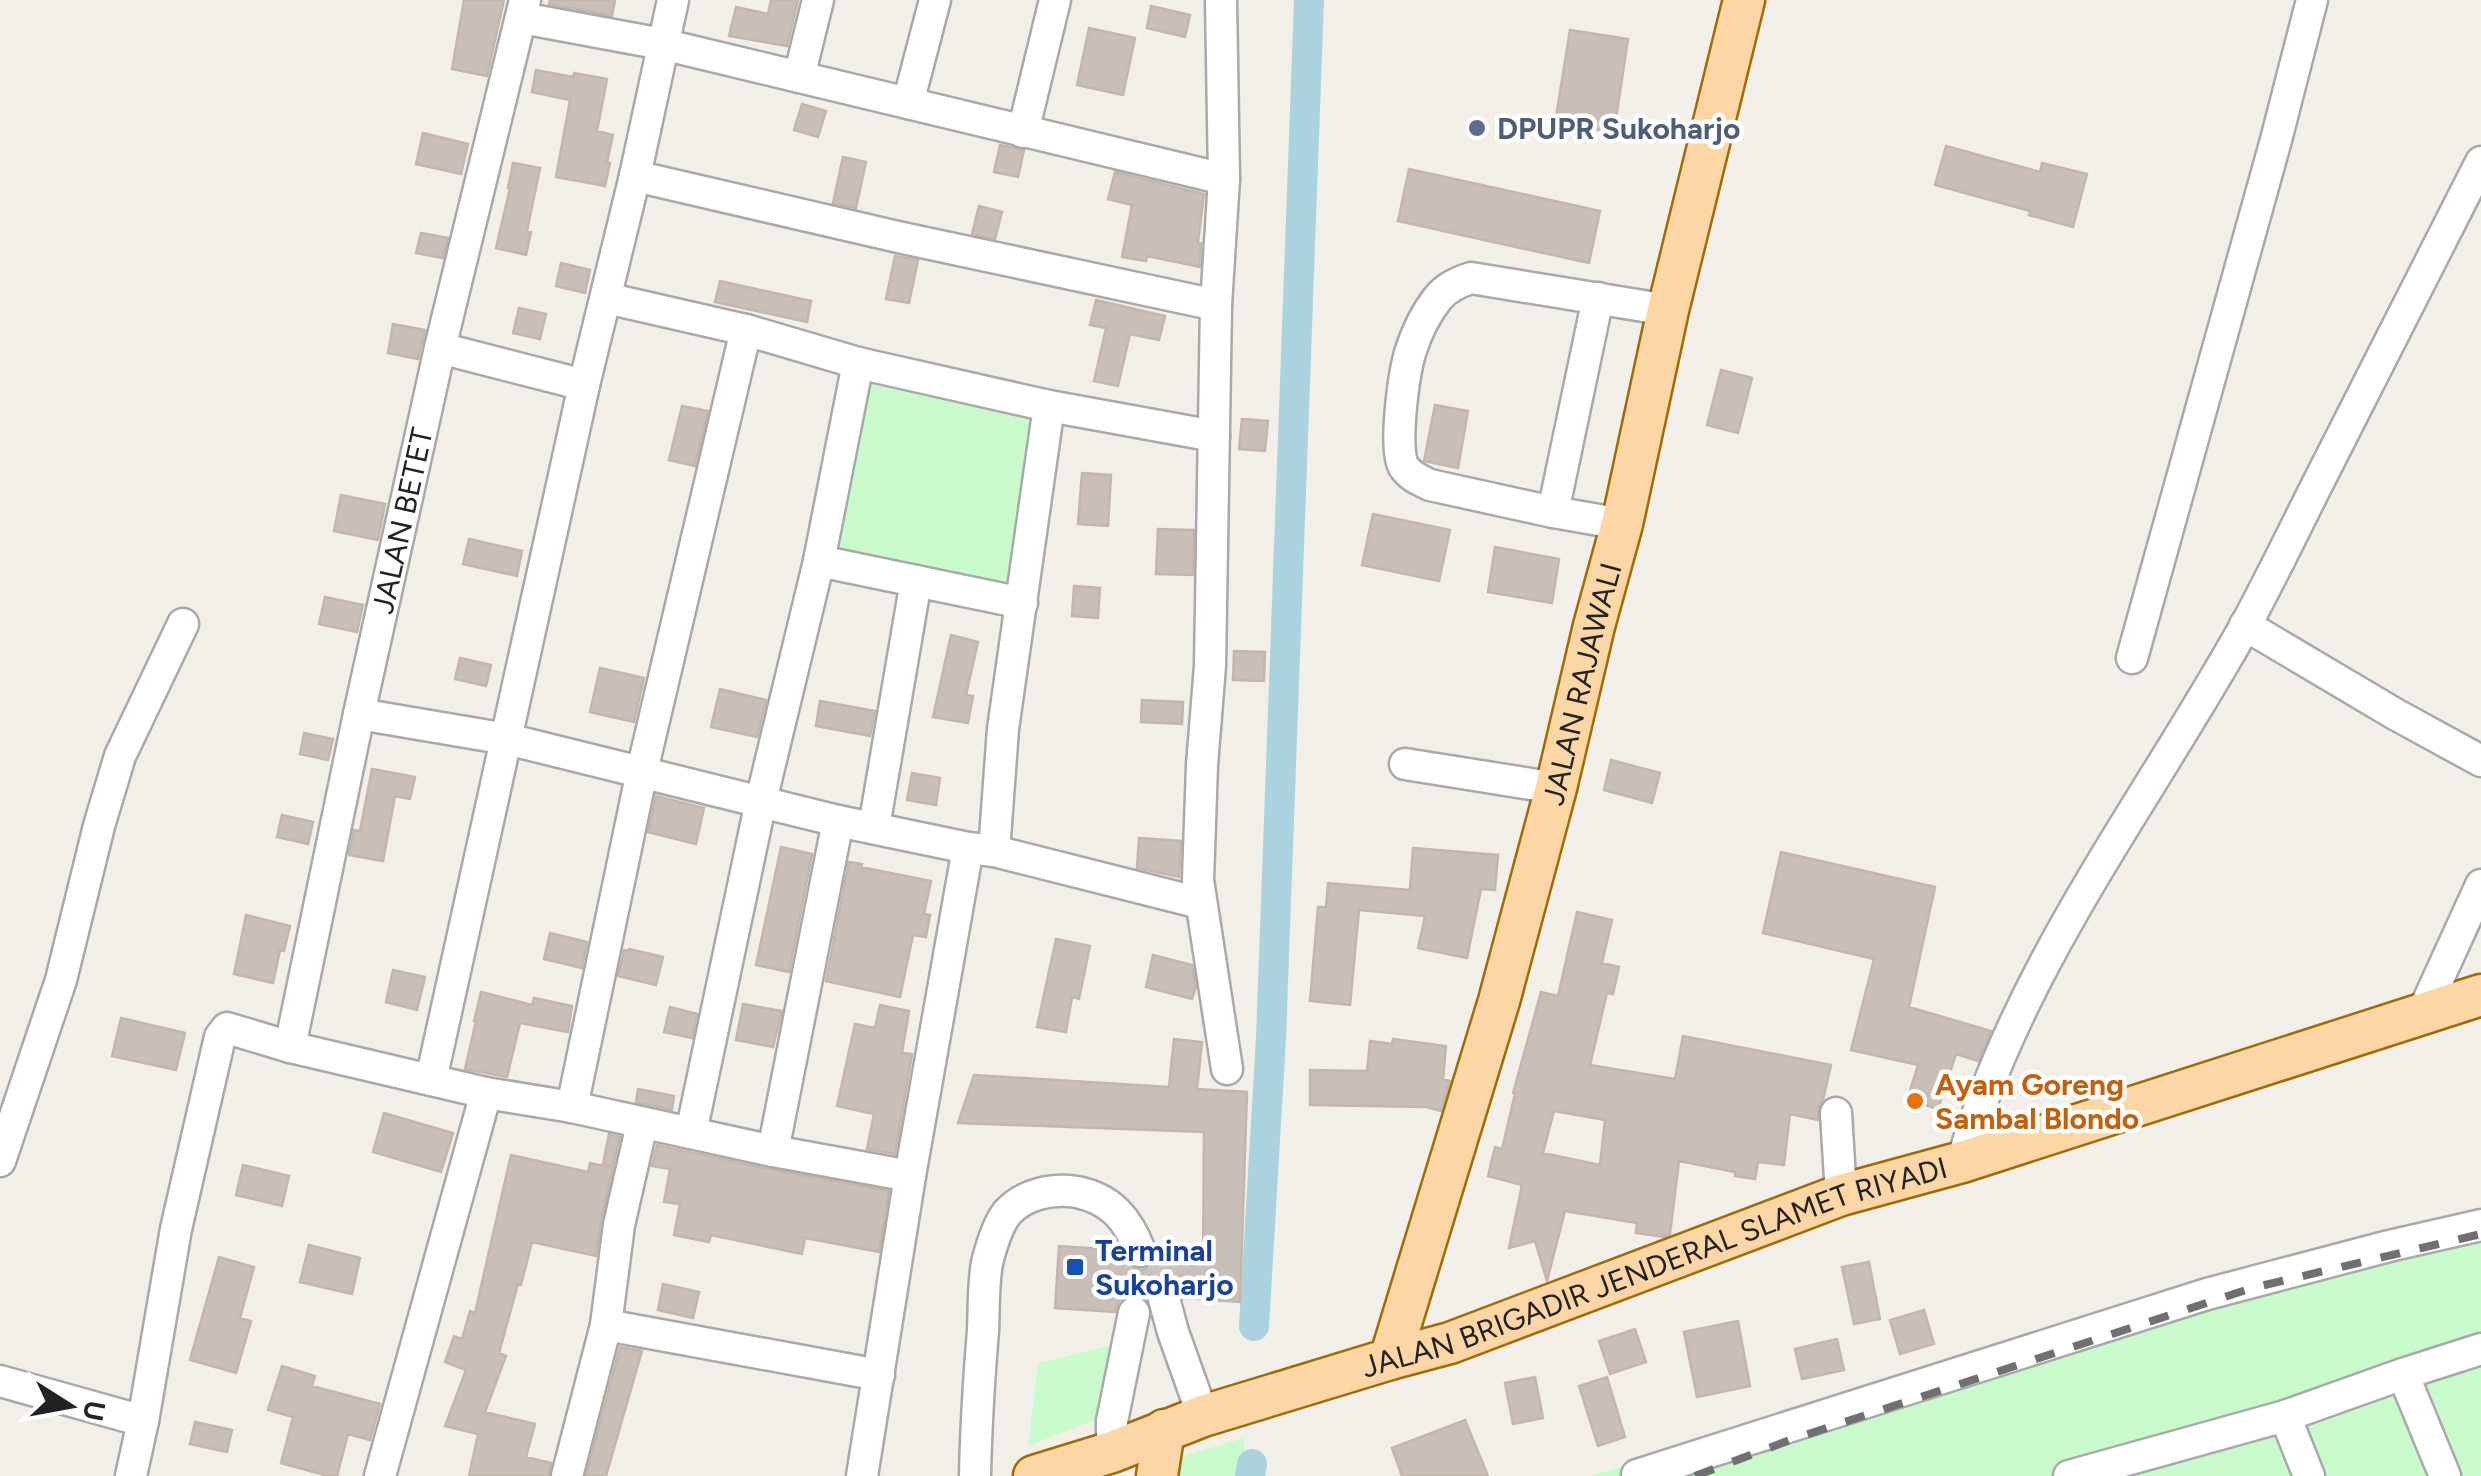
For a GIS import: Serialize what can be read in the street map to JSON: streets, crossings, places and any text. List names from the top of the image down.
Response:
{
  "streets": {
    "main road": ["JALAN RAJAWALI", "JALAN BRIGADIR JENDERAL SLAMET RIYADI"],
    "street": ["JALAN BETET"]
  },
  "crossings": [
    ["JALAN RAJAWALI", "JALAN BRIGADIR JENDERAL SLAMET RIYADI"]
  ],
  "places": {
    "other": ["DPUPR Sukoharjo", "Ayam Goreng Sambal Blondo"],
    "transit": ["Terminal Sukoharjo"]
  },
  "north": "right"
}
